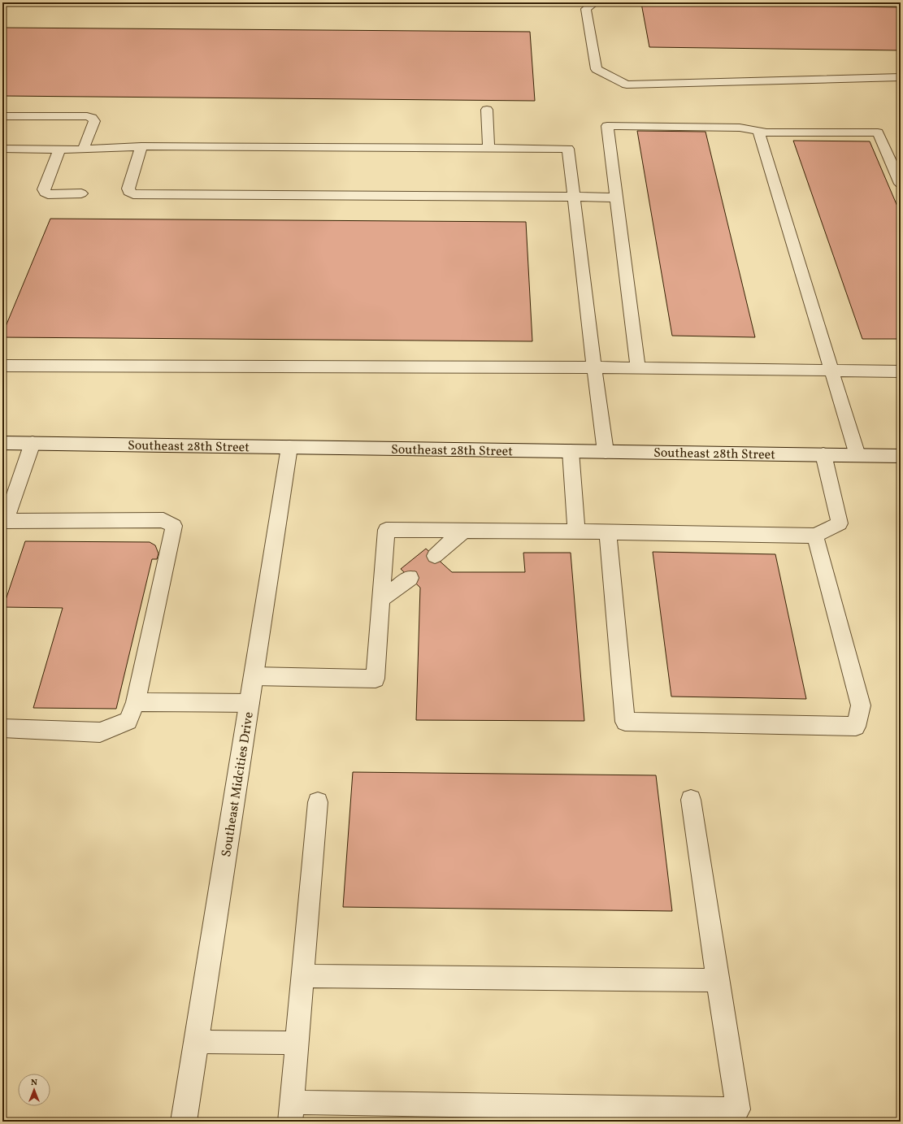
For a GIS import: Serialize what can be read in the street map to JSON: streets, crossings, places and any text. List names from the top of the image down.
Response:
{
  "streets": {
    "main road": ["Southeast 28th Street", "Southeast Midcities Drive"]
  },
  "crossings": [
    ["Southeast 28th Street", "Southeast Midcities Drive"]
  ],
  "north": "top"
}
